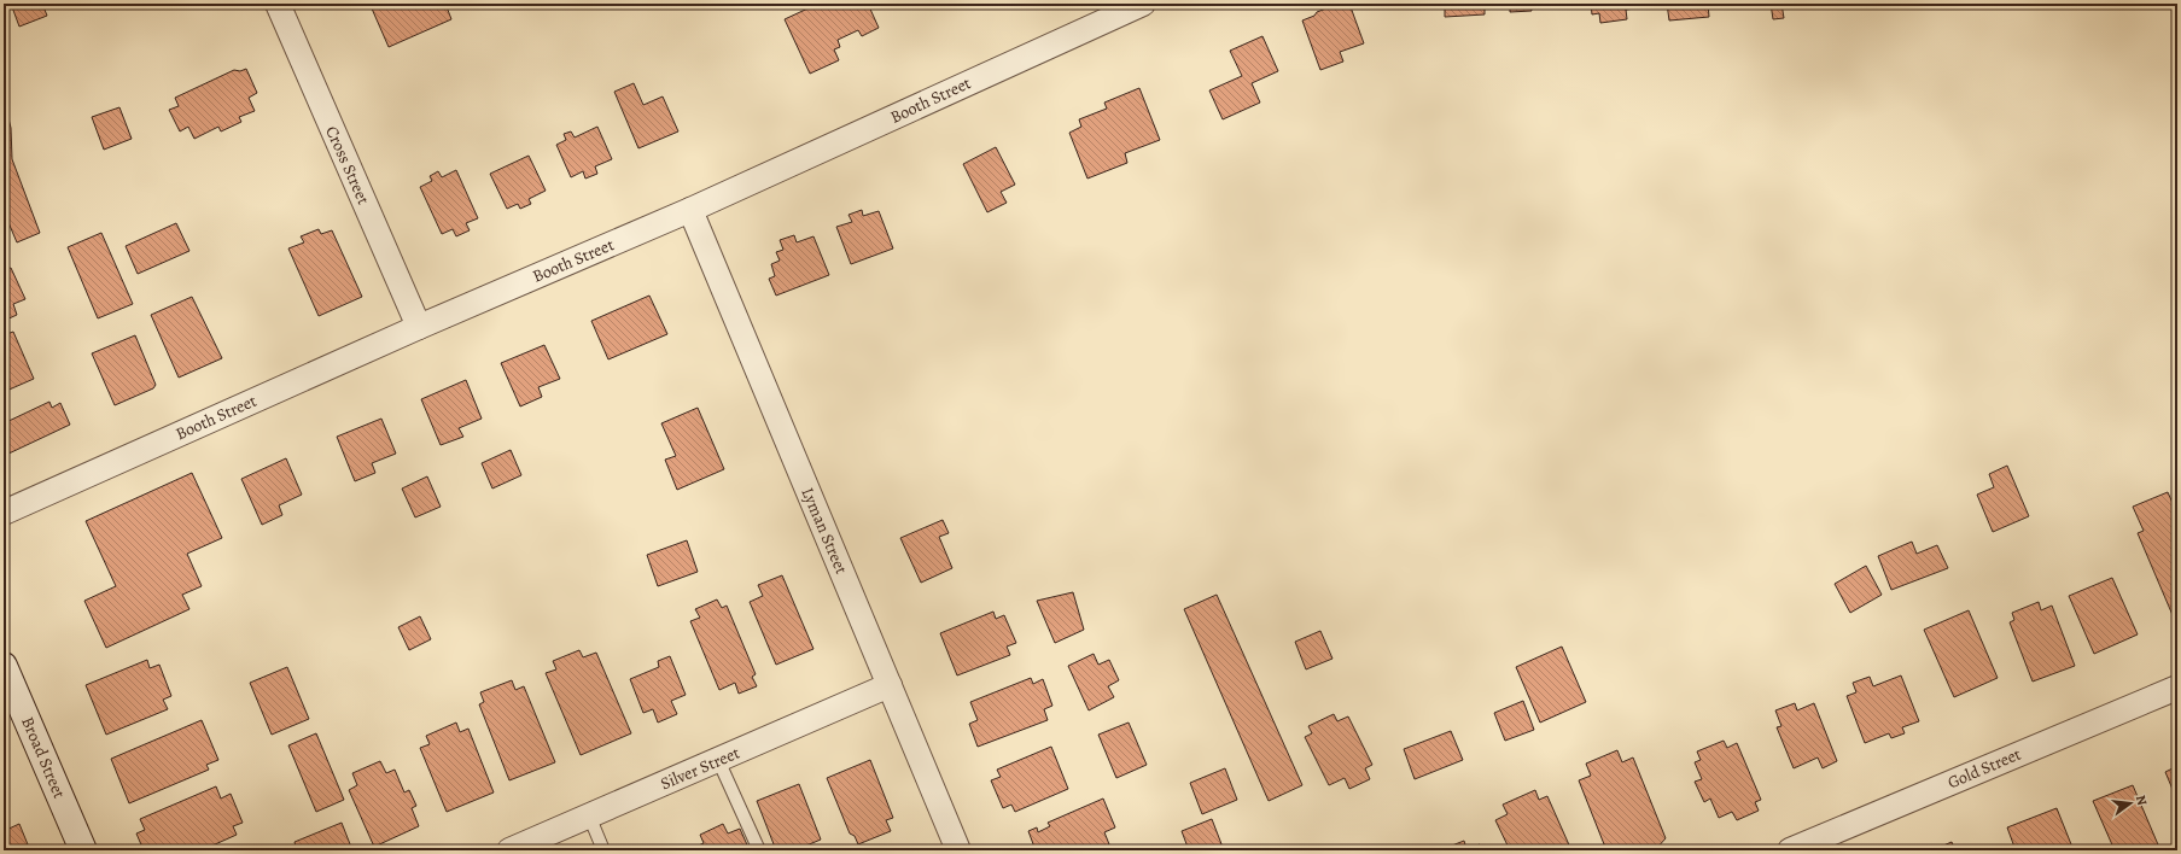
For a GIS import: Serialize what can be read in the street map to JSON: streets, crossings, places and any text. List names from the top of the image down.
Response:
{
  "streets": {
    "street": [
      "Booth Street",
      "Cross Street",
      "Lyman Street",
      "Broad Street",
      "Silver Street",
      "Gold Street"
    ]
  },
  "crossings": [
    ["Booth Street", "Cross Street"],
    ["Booth Street", "Lyman Street"],
    ["Lyman Street", "Silver Street"]
  ],
  "north": "right"
}
